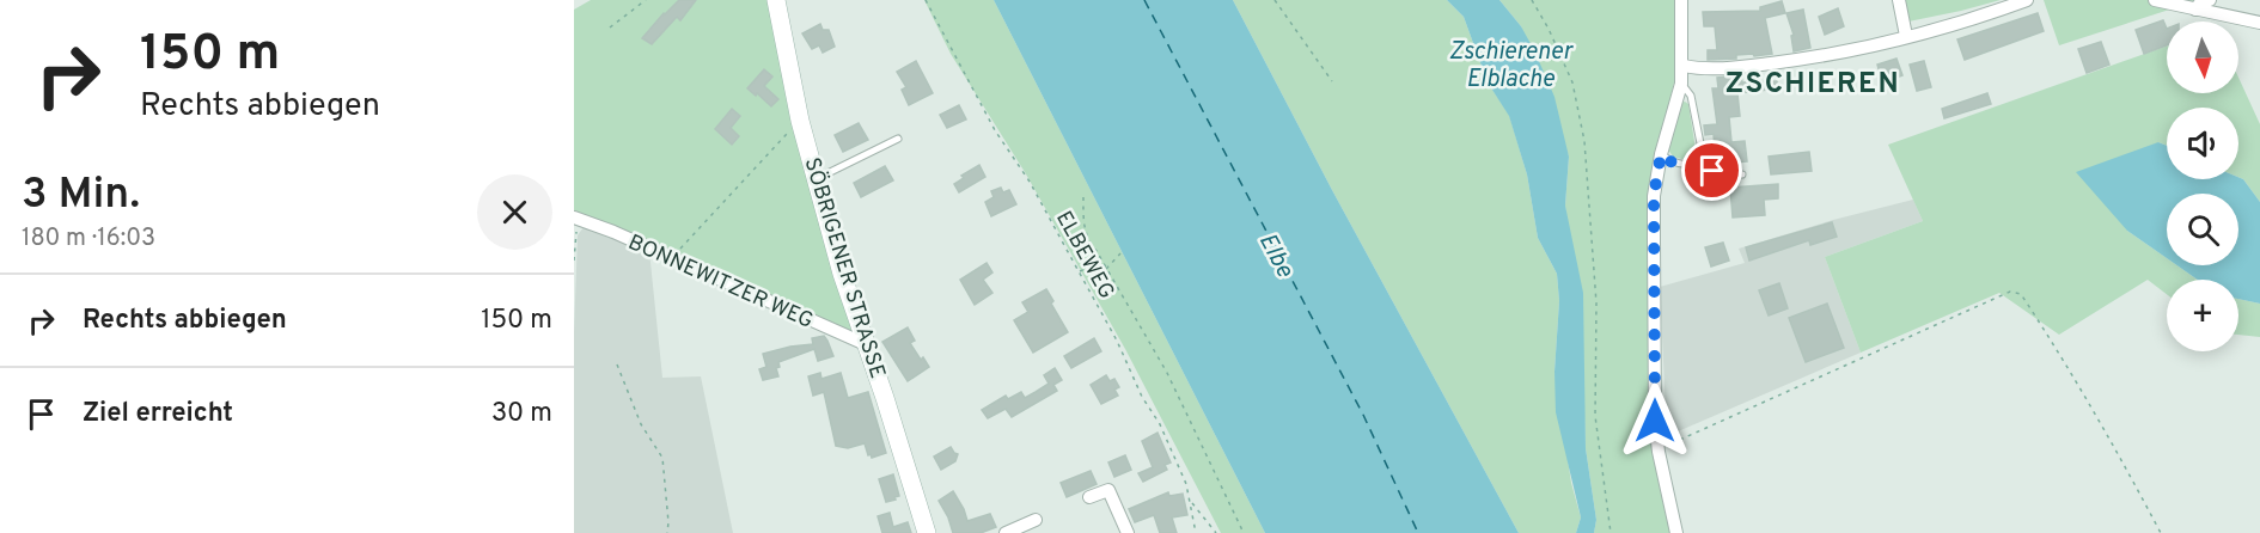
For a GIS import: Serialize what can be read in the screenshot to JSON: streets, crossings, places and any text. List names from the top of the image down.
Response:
{
  "streets": {
    "street": ["SÖBRIGENER STRASSE", "BONNEWITZER WEG"],
    "path": ["ELBEWEG"]
  },
  "crossings": [
    ["SÖBRIGENER STRASSE", "BONNEWITZER WEG"]
  ],
  "districts": ["ZSCHIEREN"],
  "water": ["Zschierener Elblache", "Elbe"],
  "north": "bottom",
  "page": {
    "turn": ["150 m", "Rechts abbiegen"],
    "map_buttons": "+",
    "heading": ["3 Min.", "180 m · 16:03"],
    "list": [
      {
        "name": "Rechts abbiegen",
        "value": "150 m"
      },
      {
        "name": "Ziel erreicht",
        "value": "30 m"
      }
    ]
  }
}
